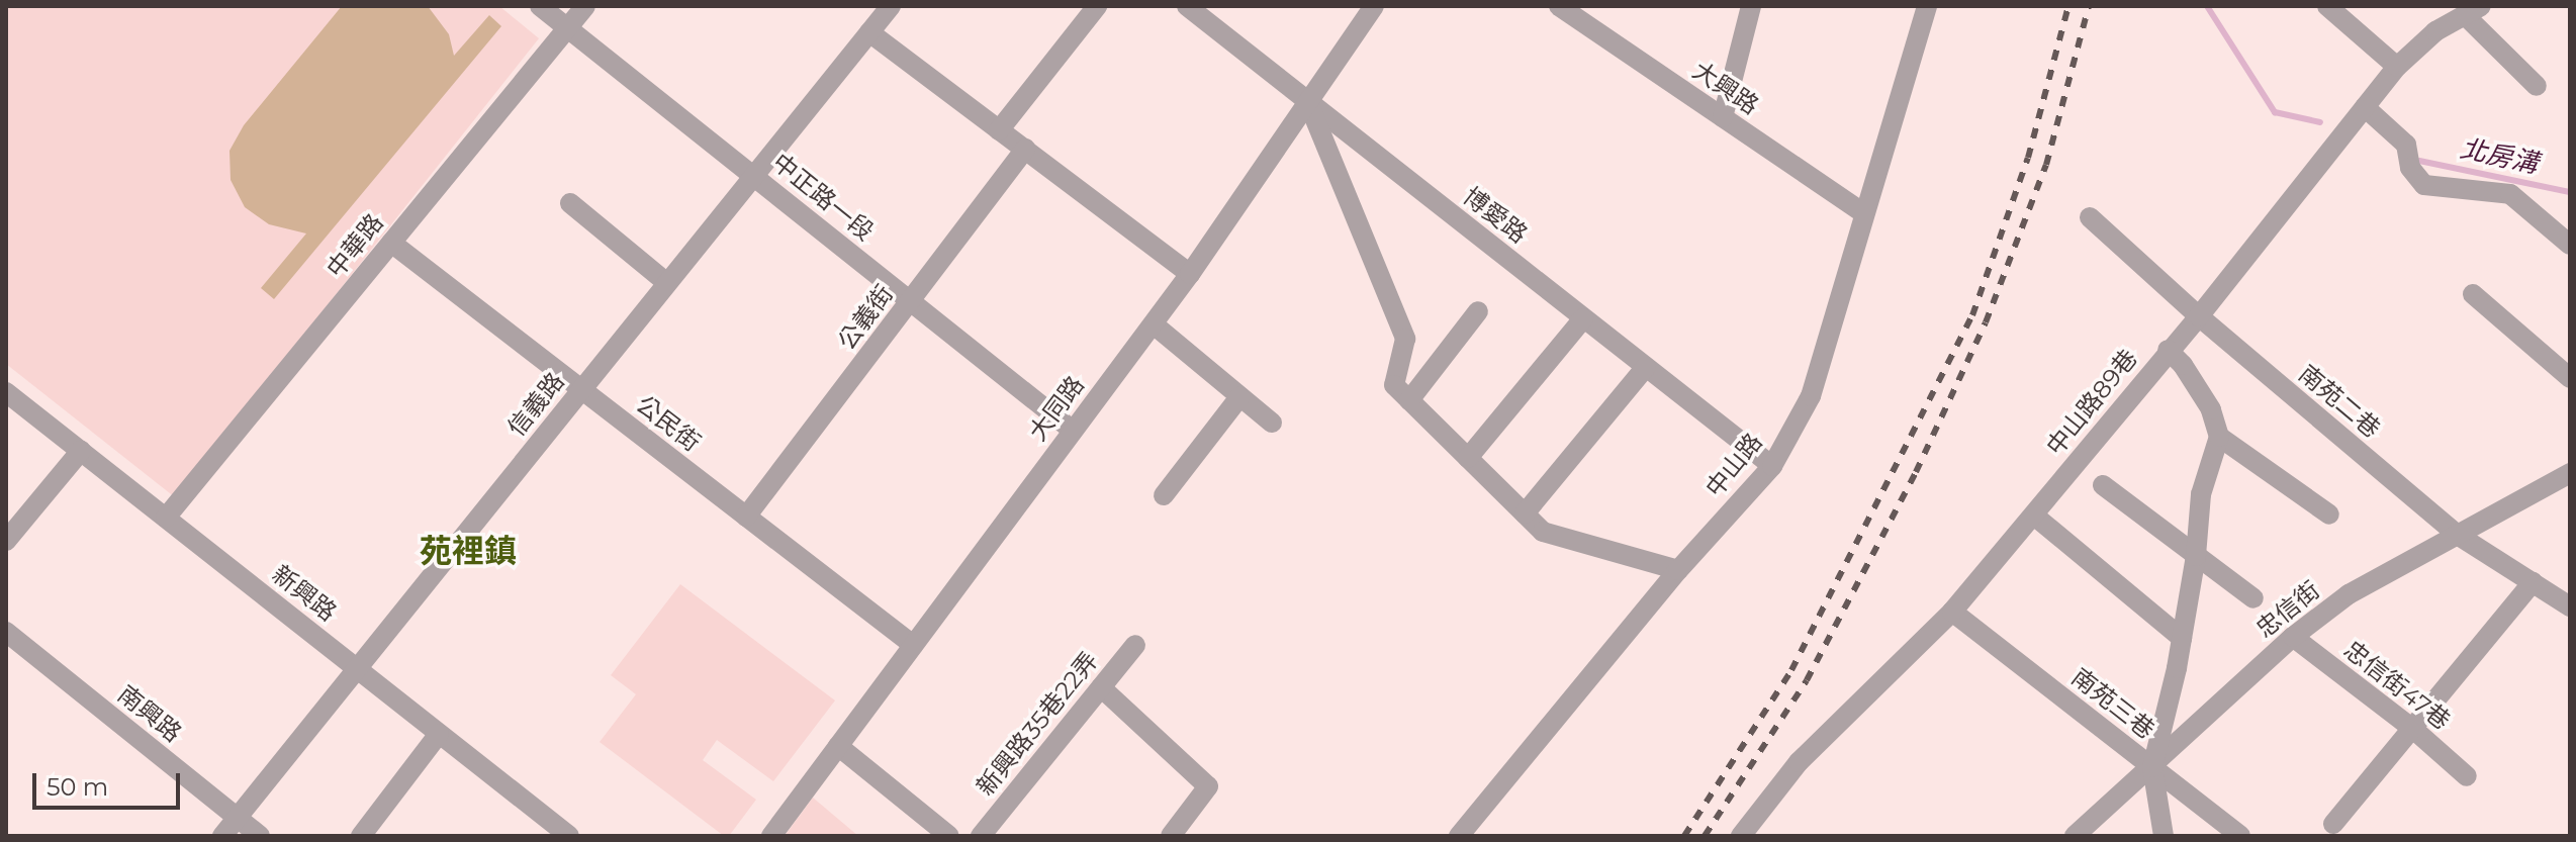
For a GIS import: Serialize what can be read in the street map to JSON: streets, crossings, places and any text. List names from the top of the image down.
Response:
{
  "streets": {
    "street": [
      "大興路",
      "中正路一段",
      "博愛路",
      "中華路",
      "公義街",
      "南苑二巷",
      "中山路89巷",
      "信義路",
      "大同路",
      "公民街",
      "中山路",
      "新興路",
      "忠信街",
      "忠信街47巷",
      "南苑三巷",
      "南興路",
      "新興路35巷22弄"
    ]
  },
  "crossings": [
    ["大興路", "中山路"],
    ["中正路一段", "中華路"],
    ["中正路一段", "公義街"],
    ["中正路一段", "信義路"],
    ["中正路一段", "大同路"],
    ["博愛路", "大同路"],
    ["博愛路", "中山路"],
    ["中華路", "公民街"],
    ["中華路", "新興路"],
    ["公義街", "公民街"],
    ["南苑二巷", "中山路89巷"],
    ["南苑二巷", "忠信街"],
    ["中山路89巷", "南苑三巷"],
    ["信義路", "公民街"],
    ["信義路", "新興路"],
    ["信義路", "南興路"],
    ["大同路", "公民街"],
    ["忠信街", "忠信街47巷"],
    ["忠信街", "南苑三巷"]
  ],
  "districts": ["苑裡鎮"],
  "water": ["北房溝"],
  "scale_bar": "50 m"
}
